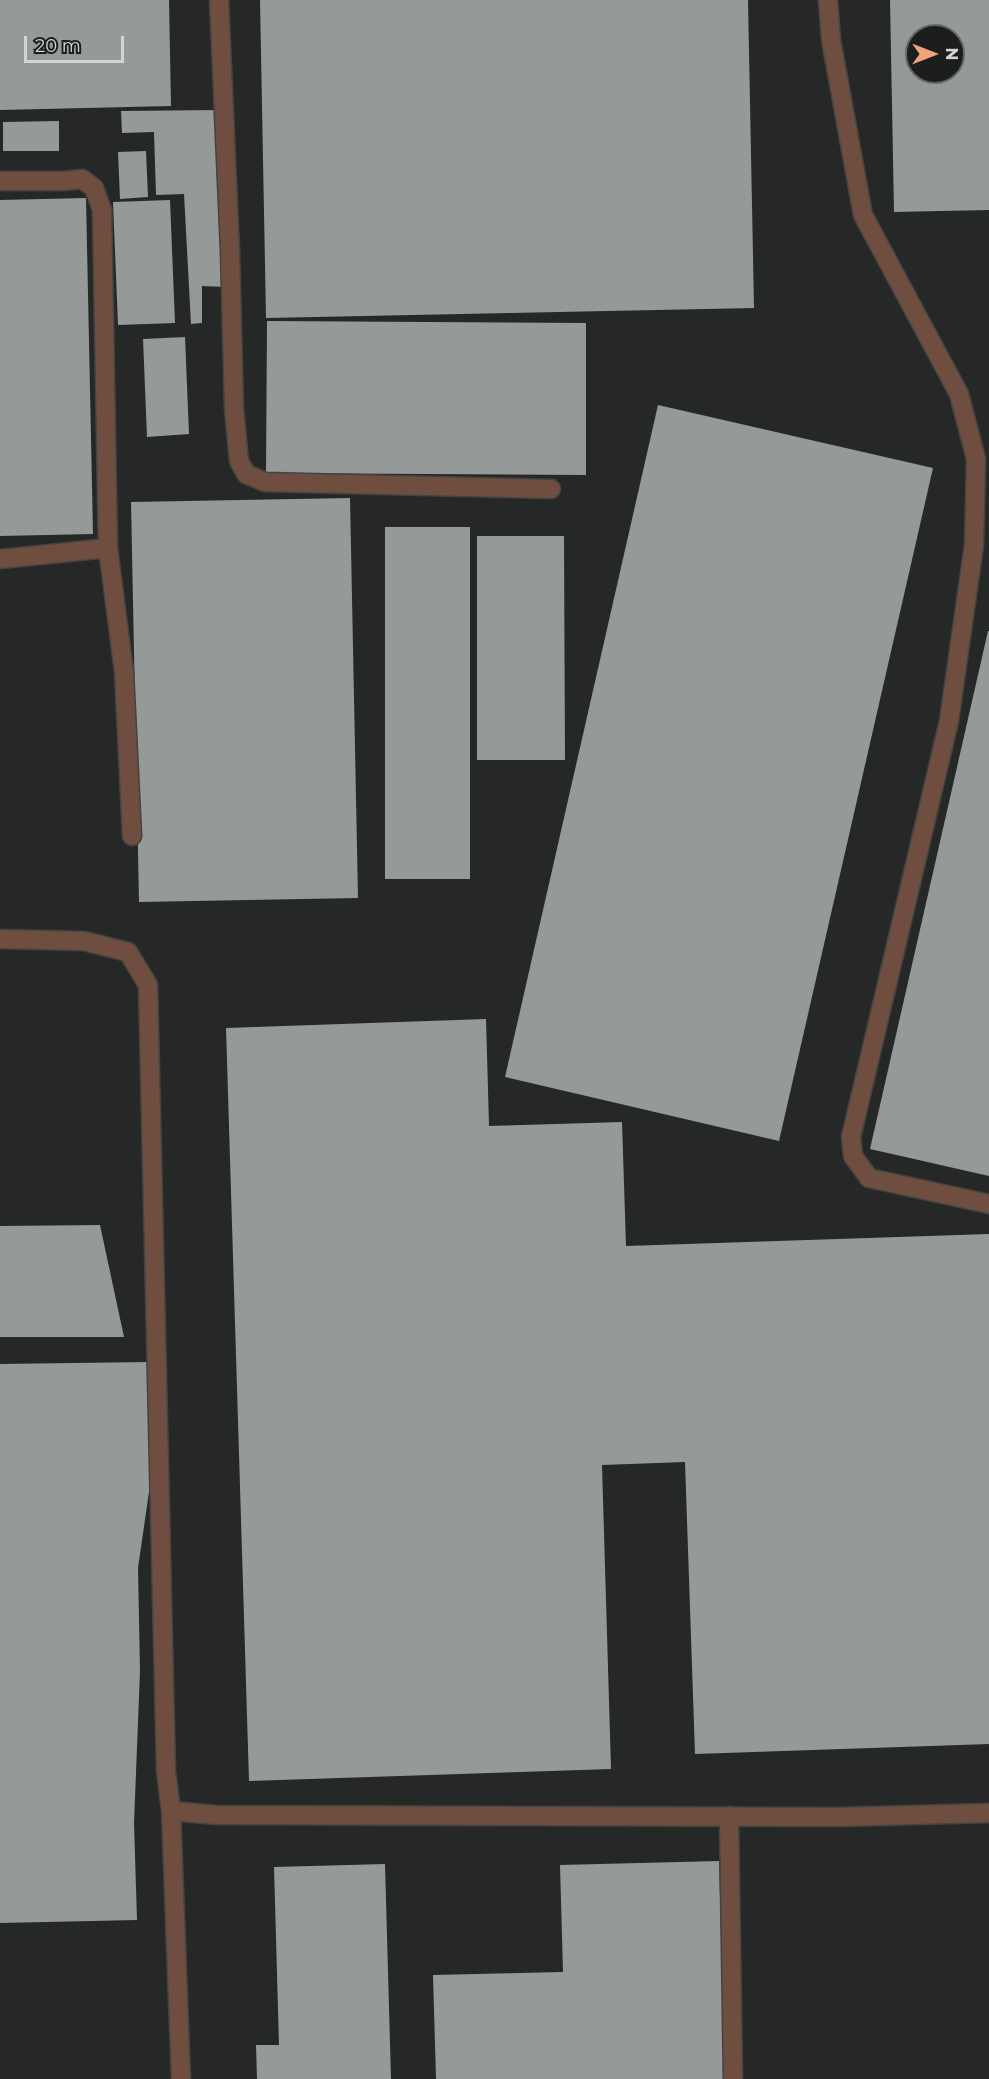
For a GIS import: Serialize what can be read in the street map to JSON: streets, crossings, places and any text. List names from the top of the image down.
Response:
{
  "scale_bar": "20 m",
  "north": "right"
}
